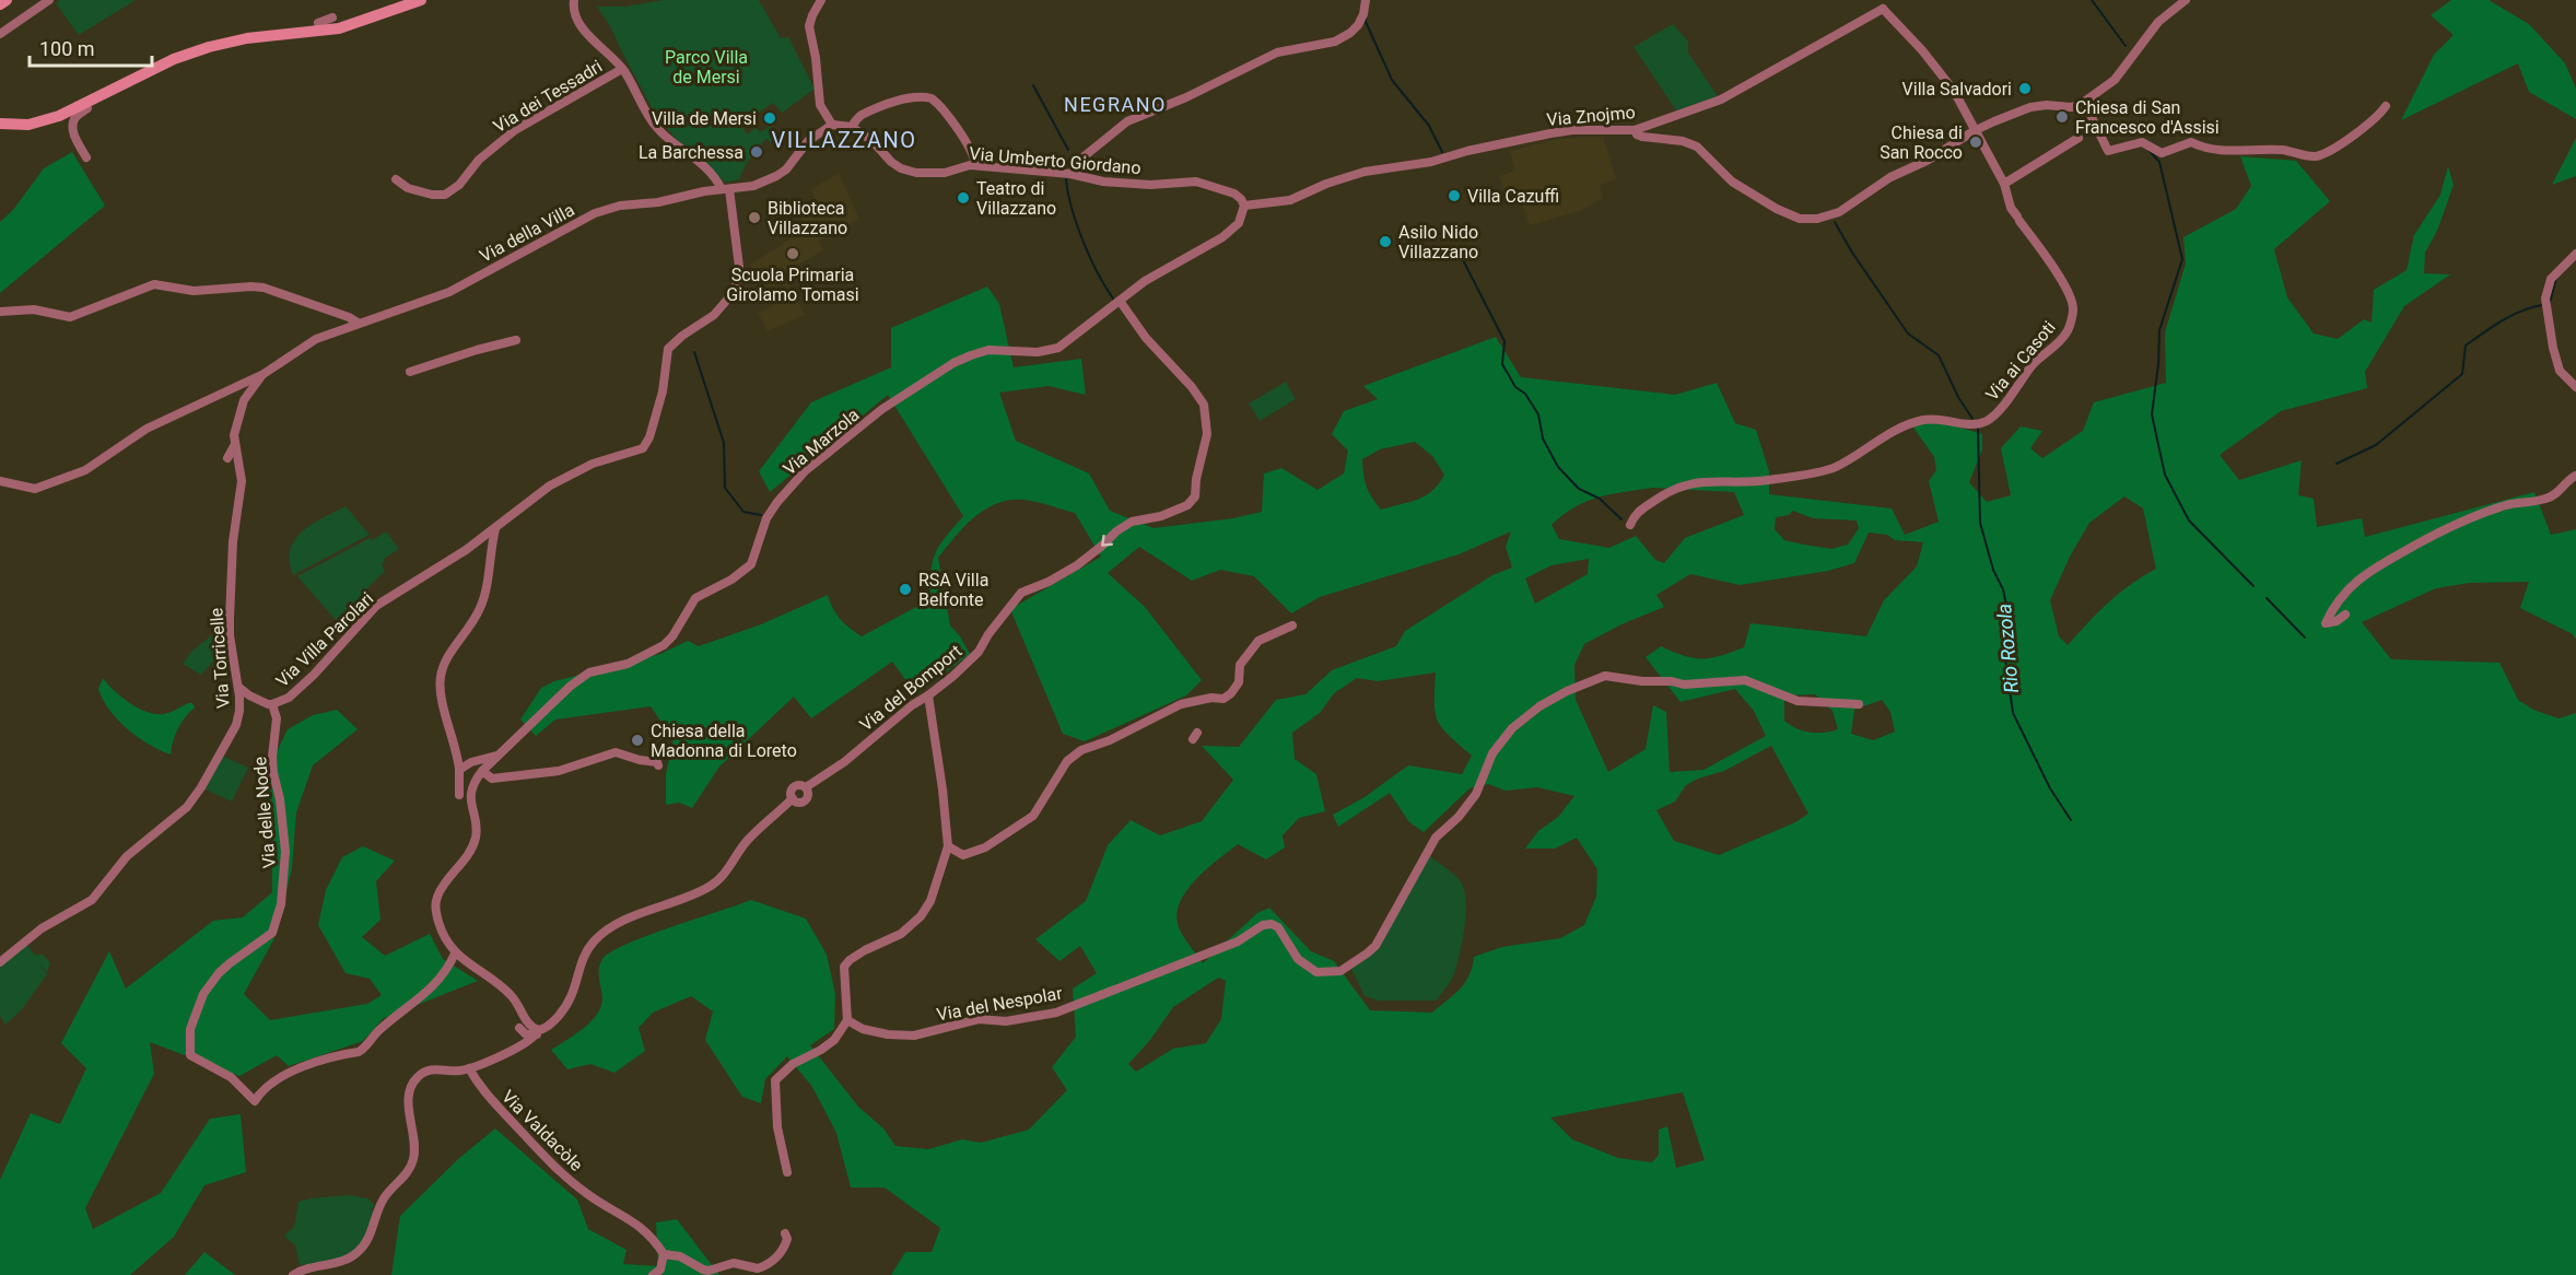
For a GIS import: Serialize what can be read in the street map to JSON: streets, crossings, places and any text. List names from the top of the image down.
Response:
{
  "streets": {
    "street": [
      "Via dei Tessadri",
      "Via Znojmo",
      "Via Umberto Giordano",
      "Via della Villa",
      "Via ai Casoti",
      "Via Marzola",
      "Via Villa Parolari",
      "Via Torricelle",
      "Via del Bomport",
      "Via delle Node",
      "Via del Nespolar",
      "Via Valdacòle"
    ]
  },
  "crossings": [
    ["Via dei Tessadri", "Via della Villa"],
    ["Via dei Tessadri", "Via Villa Parolari"],
    ["Via Znojmo", "Via Umberto Giordano"],
    ["Via Znojmo", "Via ai Casoti"],
    ["Via Znojmo", "Via Marzola"],
    ["Via Umberto Giordano", "Via Marzola"],
    ["Via della Villa", "Via Villa Parolari"],
    ["Via della Villa", "Via Torricelle"],
    ["Via Marzola", "Via del Bomport"],
    ["Via Marzola", "Via delle Node"],
    ["Via Villa Parolari", "Via Torricelle"],
    ["Via Villa Parolari", "Via delle Node"]
  ],
  "districts": ["NEGRANO", "VILLAZZANO"],
  "water": ["Rio Rozola"],
  "parks": ["Parco Villa de Mersi"],
  "places": [
    "Villa Salvadori",
    "Chiesa di San Francesco d'Assisi",
    "Villa de Mersi",
    "Chiesa di San Rocco",
    "La Barchessa",
    "Villa Cazuffi",
    "Teatro di Villazzano",
    "Biblioteca Villazzano",
    "Asilo Nido Villazzano",
    "Scuola Primaria Girolamo Tomasi",
    "RSA Villa Belfonte",
    "Chiesa della Madonna di Loreto"
  ],
  "scale_bar": "100 m"
}
